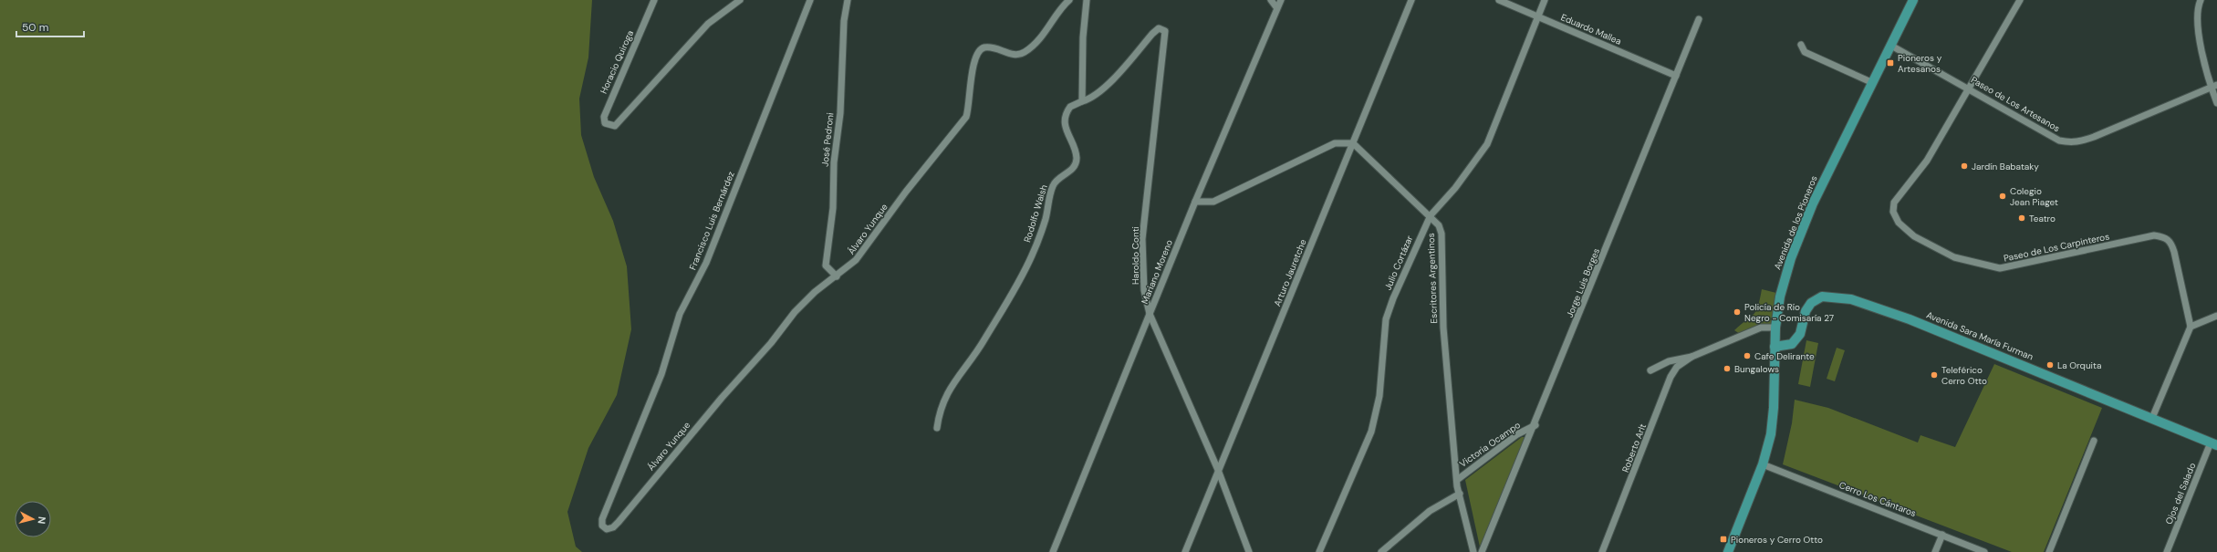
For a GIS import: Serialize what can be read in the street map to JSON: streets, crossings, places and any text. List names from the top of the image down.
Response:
{
  "streets": {
    "main road": ["Avenida de los Pioneros", "Avenida Sara María Furman"],
    "street": [
      "Eduardo Mallea",
      "Horacio Quiroga",
      "Paseo de Los Artesanos",
      "José Pedroni",
      "Rodolfo Walsh",
      "Francisco Luis Bernárdez",
      "Álvaro Yunque",
      "Paseo de Los Carpinteros",
      "Haroldo Conti",
      "Julio Cortázar",
      "Mariano Moreno",
      "Arturo Jauretche",
      "Escritores Argentinos",
      "Jorge Luis Borges",
      "Victoria Ocampo",
      "Roberto Arlt",
      "Ojos del Salado",
      "Cerro Los Cántaros"
    ]
  },
  "crossings": [
    ["Eduardo Mallea", "Julio Cortázar"],
    ["Eduardo Mallea", "Jorge Luis Borges"],
    ["Paseo de Los Artesanos", "Avenida de los Pioneros"],
    ["Paseo de Los Artesanos", "Paseo de Los Carpinteros"],
    ["José Pedroni", "Álvaro Yunque"],
    ["Rodolfo Walsh", "Haroldo Conti"],
    ["Francisco Luis Bernárdez", "Álvaro Yunque"],
    ["Avenida de los Pioneros", "Avenida Sara María Furman"],
    ["Avenida de los Pioneros", "Cerro Los Cántaros"],
    ["Haroldo Conti", "Mariano Moreno"],
    ["Haroldo Conti", "Arturo Jauretche"],
    ["Julio Cortázar", "Escritores Argentinos"],
    ["Arturo Jauretche", "Escritores Argentinos"],
    ["Escritores Argentinos", "Victoria Ocampo"],
    ["Jorge Luis Borges", "Victoria Ocampo"],
    ["Avenida Sara María Furman", "Ojos del Salado"]
  ],
  "places": {
    "transit": ["Pioneros y Artesanos", "Pioneros y Cerro Otto"],
    "other": [
      "Jardín Babataky",
      "Colegio Jean Piaget",
      "Teatro",
      "Policía de Río Negro - Comisaría 27",
      "Cafe Delirante",
      "La Orquita",
      "Bungalows",
      "Teleférico Cerro Otto"
    ]
  },
  "scale_bar": "50 m",
  "north": "right"
}
